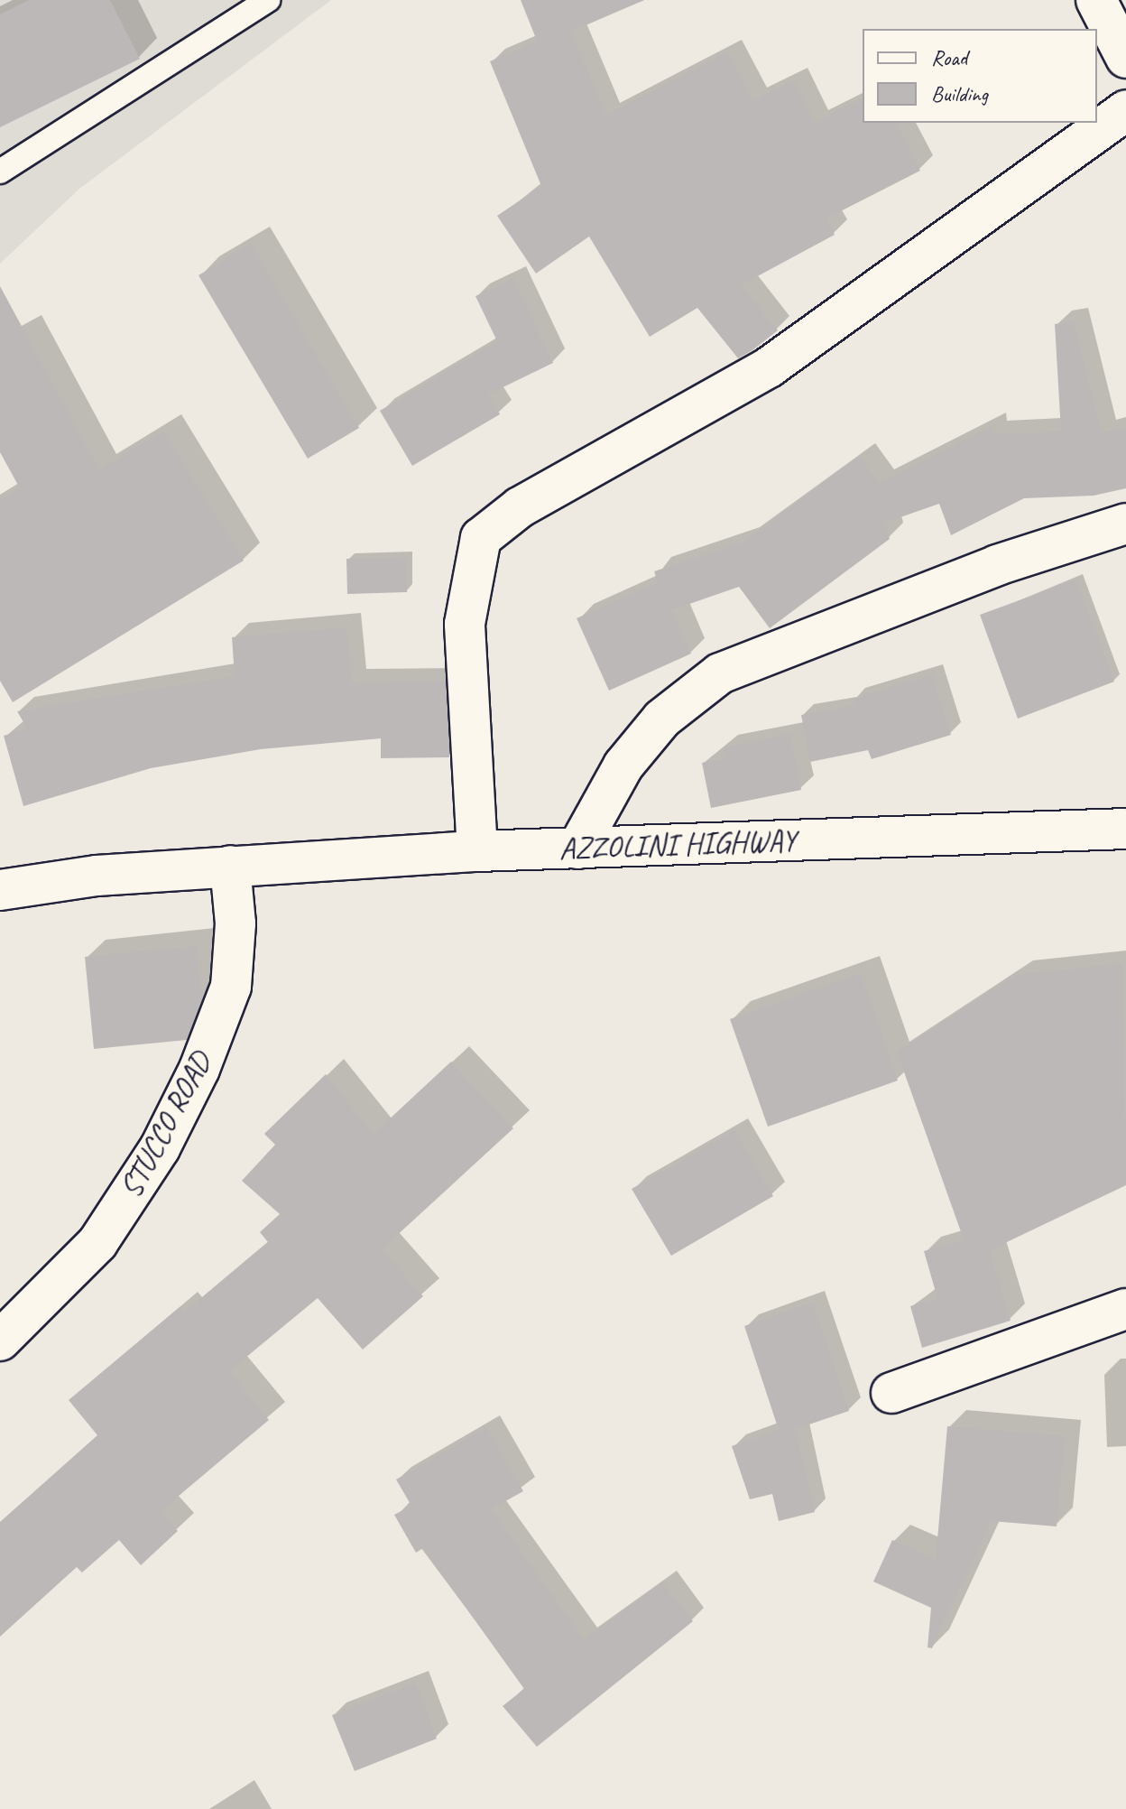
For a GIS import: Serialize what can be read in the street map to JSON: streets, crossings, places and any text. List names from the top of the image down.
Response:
{
  "streets": {
    "street": ["AZZOLINI HIGHWAY", "STUCCO ROAD"]
  },
  "crossings": [
    ["AZZOLINI HIGHWAY", "STUCCO ROAD"]
  ],
  "legend": ["Road", "Building"]
}
